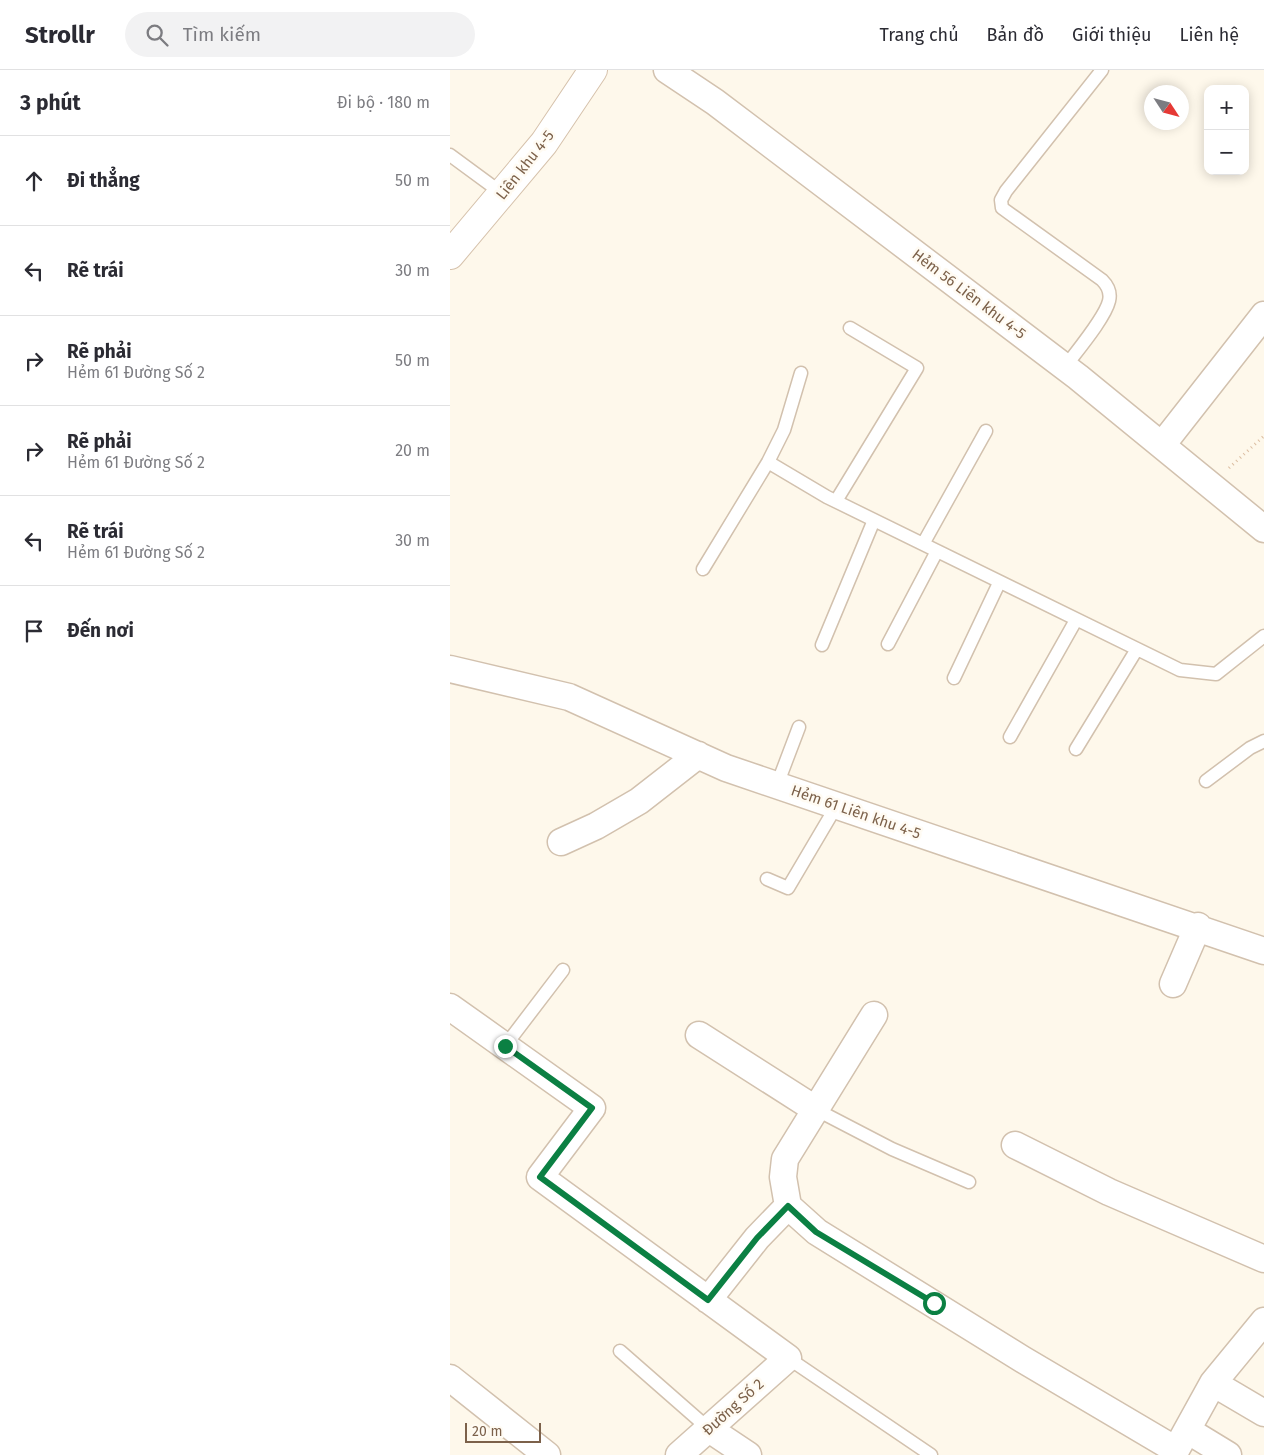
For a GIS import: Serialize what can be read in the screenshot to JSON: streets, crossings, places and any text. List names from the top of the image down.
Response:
{
  "streets": {
    "street": [
      "Liên khu 4-5",
      "Hẻm 56 Liên khu 4-5",
      "Hẻm 61 Liên khu 4-5",
      "Đường Số 2"
    ]
  },
  "scale_bar": "20 m",
  "north": "bottom right",
  "page": {
    "header": "Strollr",
    "search": "Tìm kiếm",
    "nav": [
      "Trang chủ",
      "Bản đồ",
      "Giới thiệu",
      "Liên hệ"
    ],
    "heading": ["3 phút", "Đi bộ · 180 m"],
    "map_buttons": ["+", "−"],
    "list": [
      ["Đi thẳng", "50 m"],
      ["Rẽ trái", "30 m"],
      ["Rẽ phải", "Hẻm 61 Đường Số 2", "50 m"],
      ["Rẽ phải", "Hẻm 61 Đường Số 2", "20 m"],
      ["Rẽ trái", "Hẻm 61 Đường Số 2", "30 m"],
      "Đến nơi"
    ],
    "scale": "20 m"
  }
}
